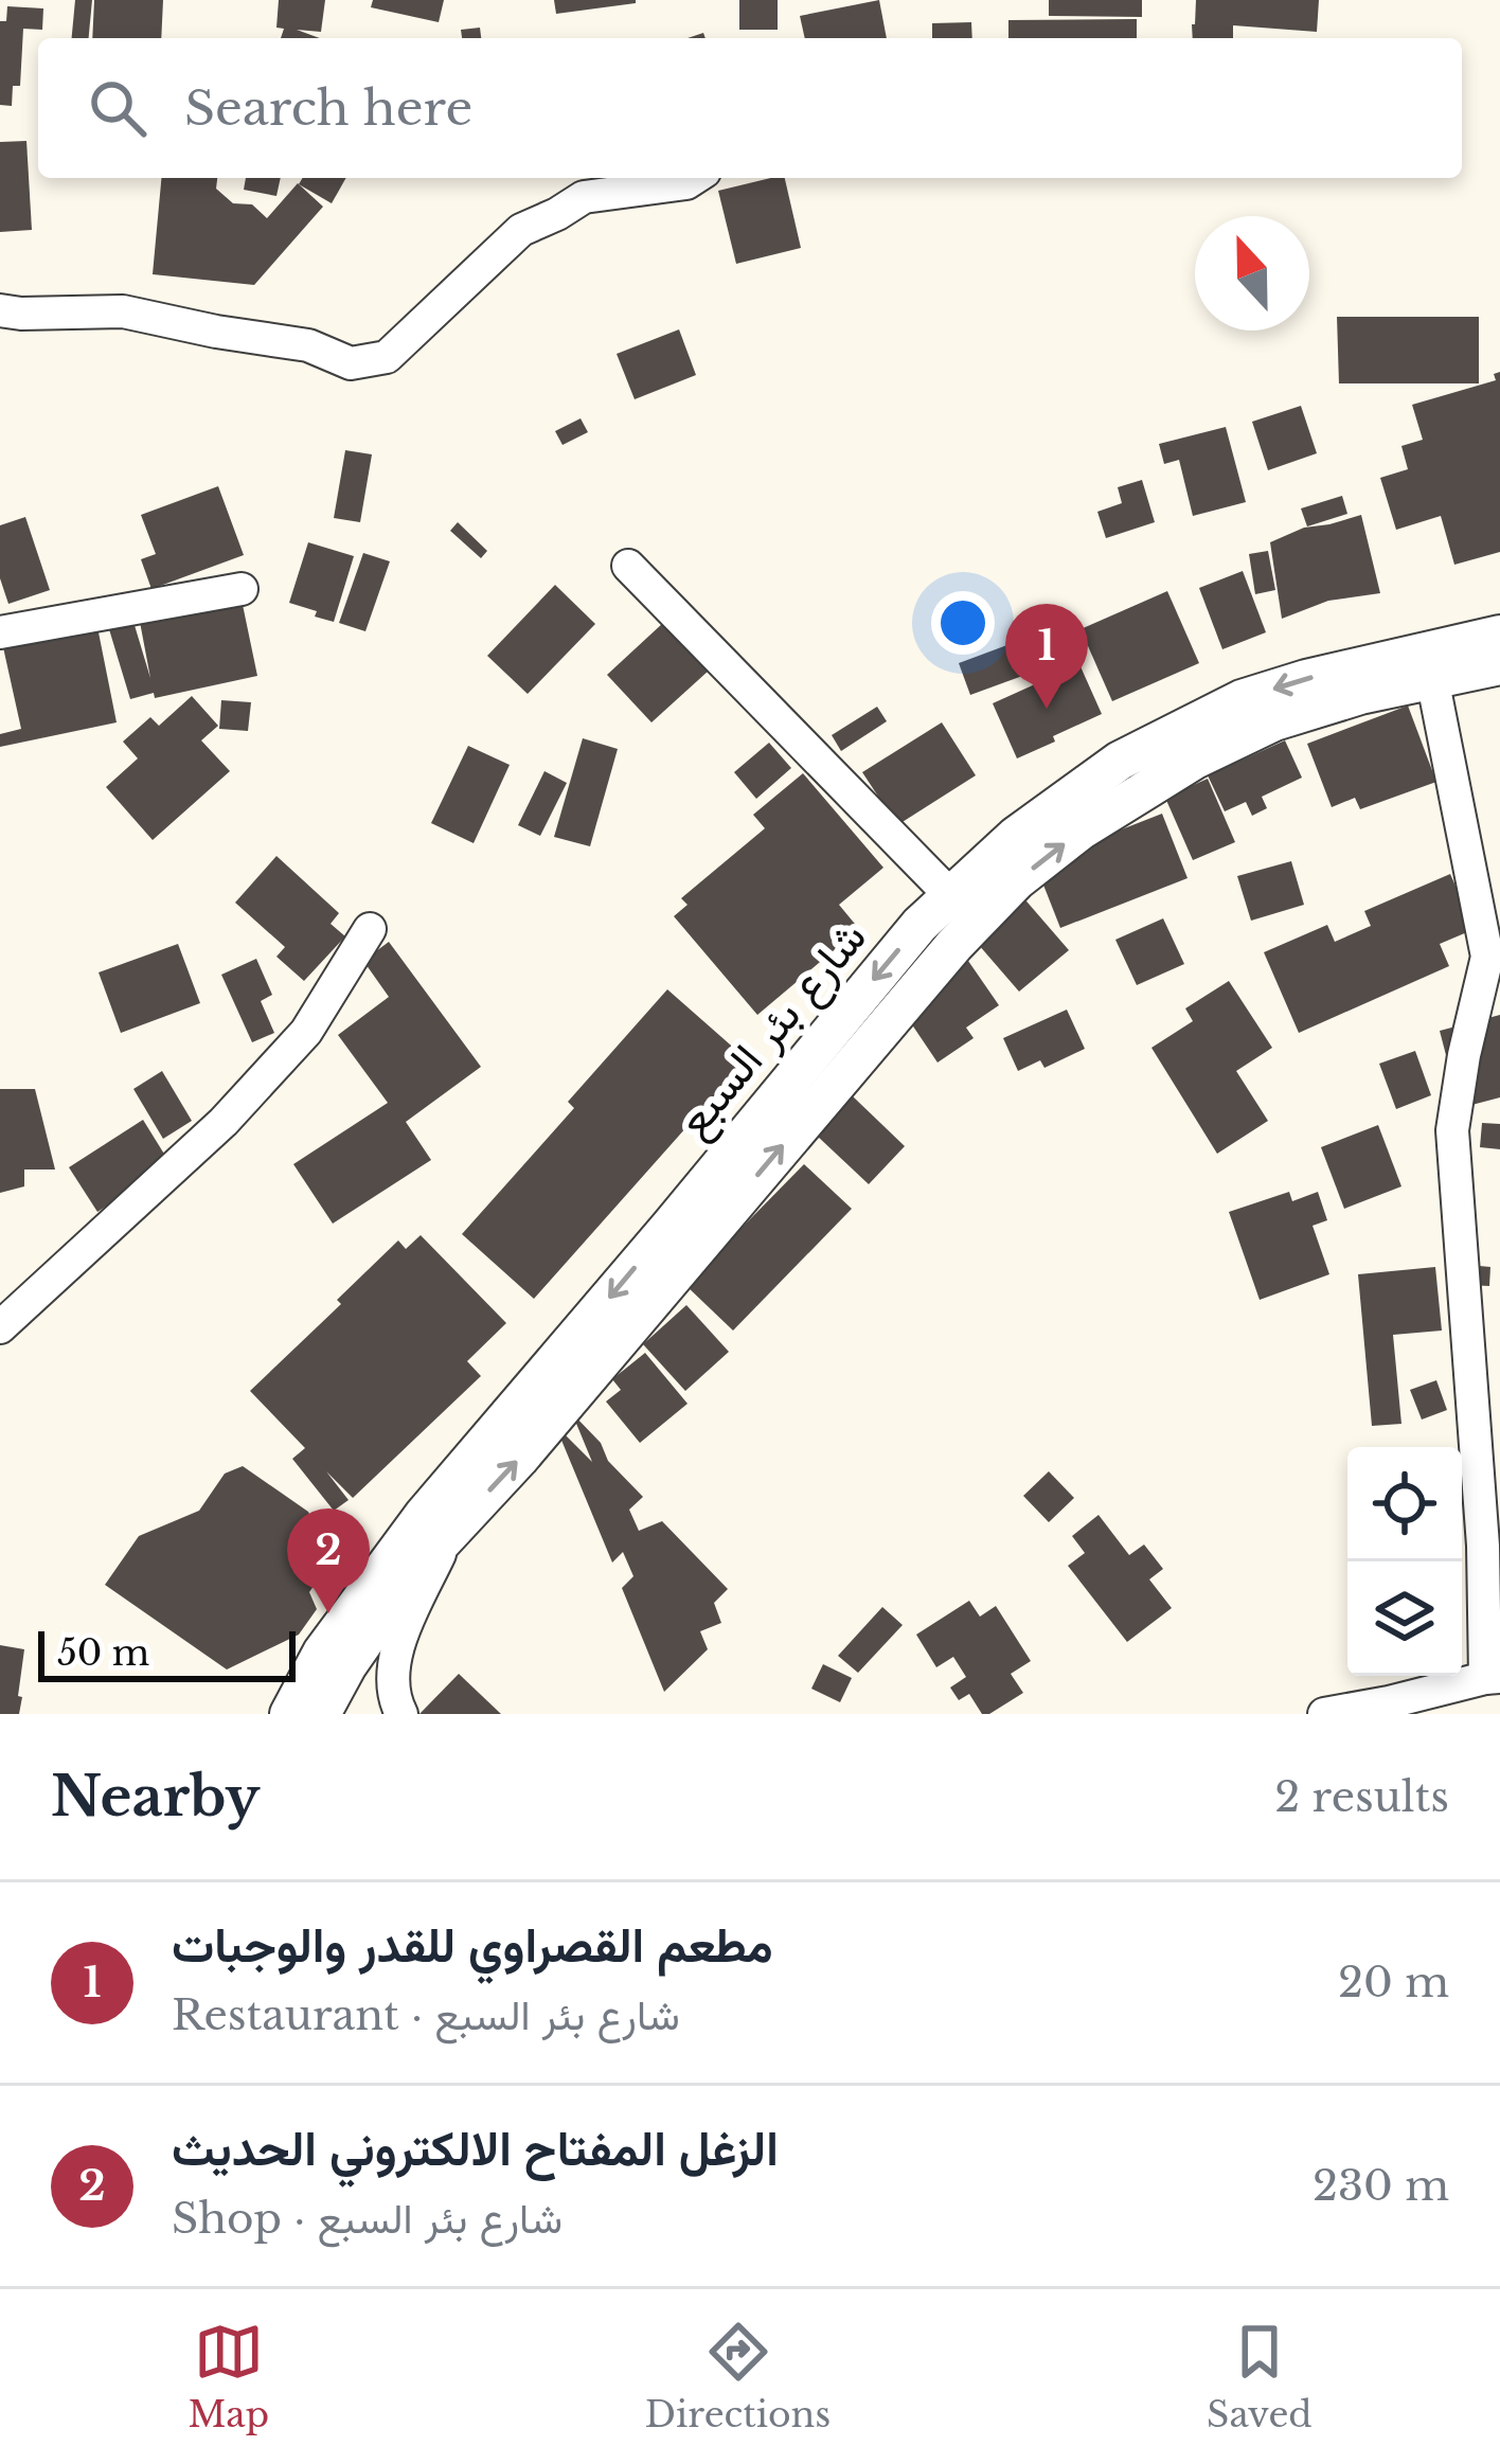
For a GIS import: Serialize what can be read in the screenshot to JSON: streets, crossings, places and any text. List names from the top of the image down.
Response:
{
  "streets": {
    "street": ["شارع بئر السبع"]
  },
  "scale_bar": "50 m",
  "north": "top",
  "page": {
    "search": "Search here",
    "pins": ["1", "2"],
    "scale": "50 m",
    "heading": ["Nearby", "2 results"],
    "list": [
      {
        "mark": "1",
        "name": "مطعم القصراوي للقدر والوجبات",
        "note": "Restaurant · شارع بئر السبع",
        "value": "20 m"
      },
      {
        "mark": "2",
        "name": "الزغل المفتاح الالكتروني الحديث",
        "note": "Shop · شارع بئر السبع",
        "value": "230 m"
      }
    ],
    "nav": ["Map", "Directions", "Saved"]
  }
}
